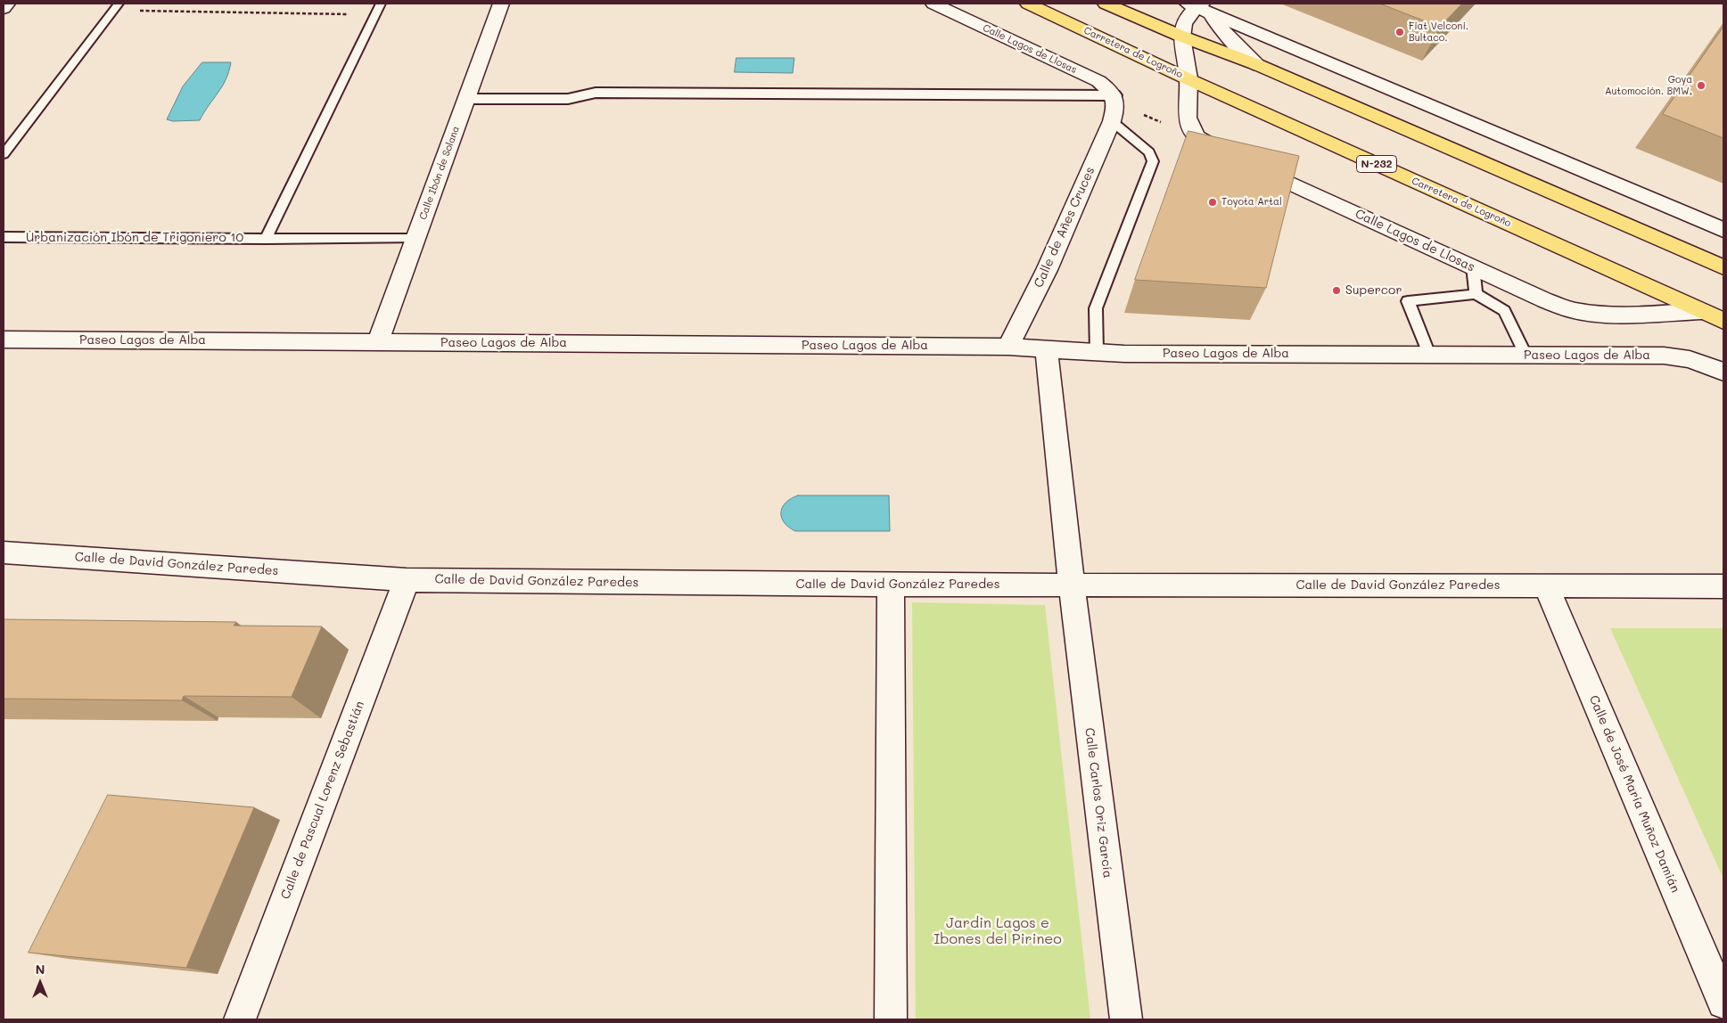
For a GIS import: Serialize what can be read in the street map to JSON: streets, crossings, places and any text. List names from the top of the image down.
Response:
{
  "streets": {
    "highway": ["Carretera de Logroño", "N-232"],
    "street": [
      "Calle Lagos de Llosas",
      "Calle Ibón de Solana",
      "Calle de Añes Cruces",
      "Paseo Lagos de Alba",
      "Calle de David González Paredes",
      "Calle de José María Muñoz Damián",
      "Calle de Pascual Lorenz Sebastián",
      "Calle Carlos Oriz García"
    ],
    "lane": ["Urbanización Ibón de Trigoniero 10"]
  },
  "crossings": [
    ["Calle Lagos de Llosas", "Carretera de Logroño"],
    ["Calle Lagos de Llosas", "Calle de Añes Cruces"],
    ["Calle Ibón de Solana", "Urbanización Ibón de Trigoniero 10"],
    ["Calle Ibón de Solana", "Paseo Lagos de Alba"],
    ["Calle de Añes Cruces", "Paseo Lagos de Alba"],
    ["Calle de David González Paredes", "Calle de José María Muñoz Damián"],
    ["Calle de David González Paredes", "Calle de Pascual Lorenz Sebastián"],
    ["Calle de David González Paredes", "Calle Carlos Oriz García"]
  ],
  "parks": ["Jardin Lagos e Ibones del Pirineo"],
  "places": [
    "Fiat Velconi. Bultaco.",
    "Goya Automoción. BMW.",
    "Toyota Artal",
    "Supercor"
  ],
  "north": "top"
}
